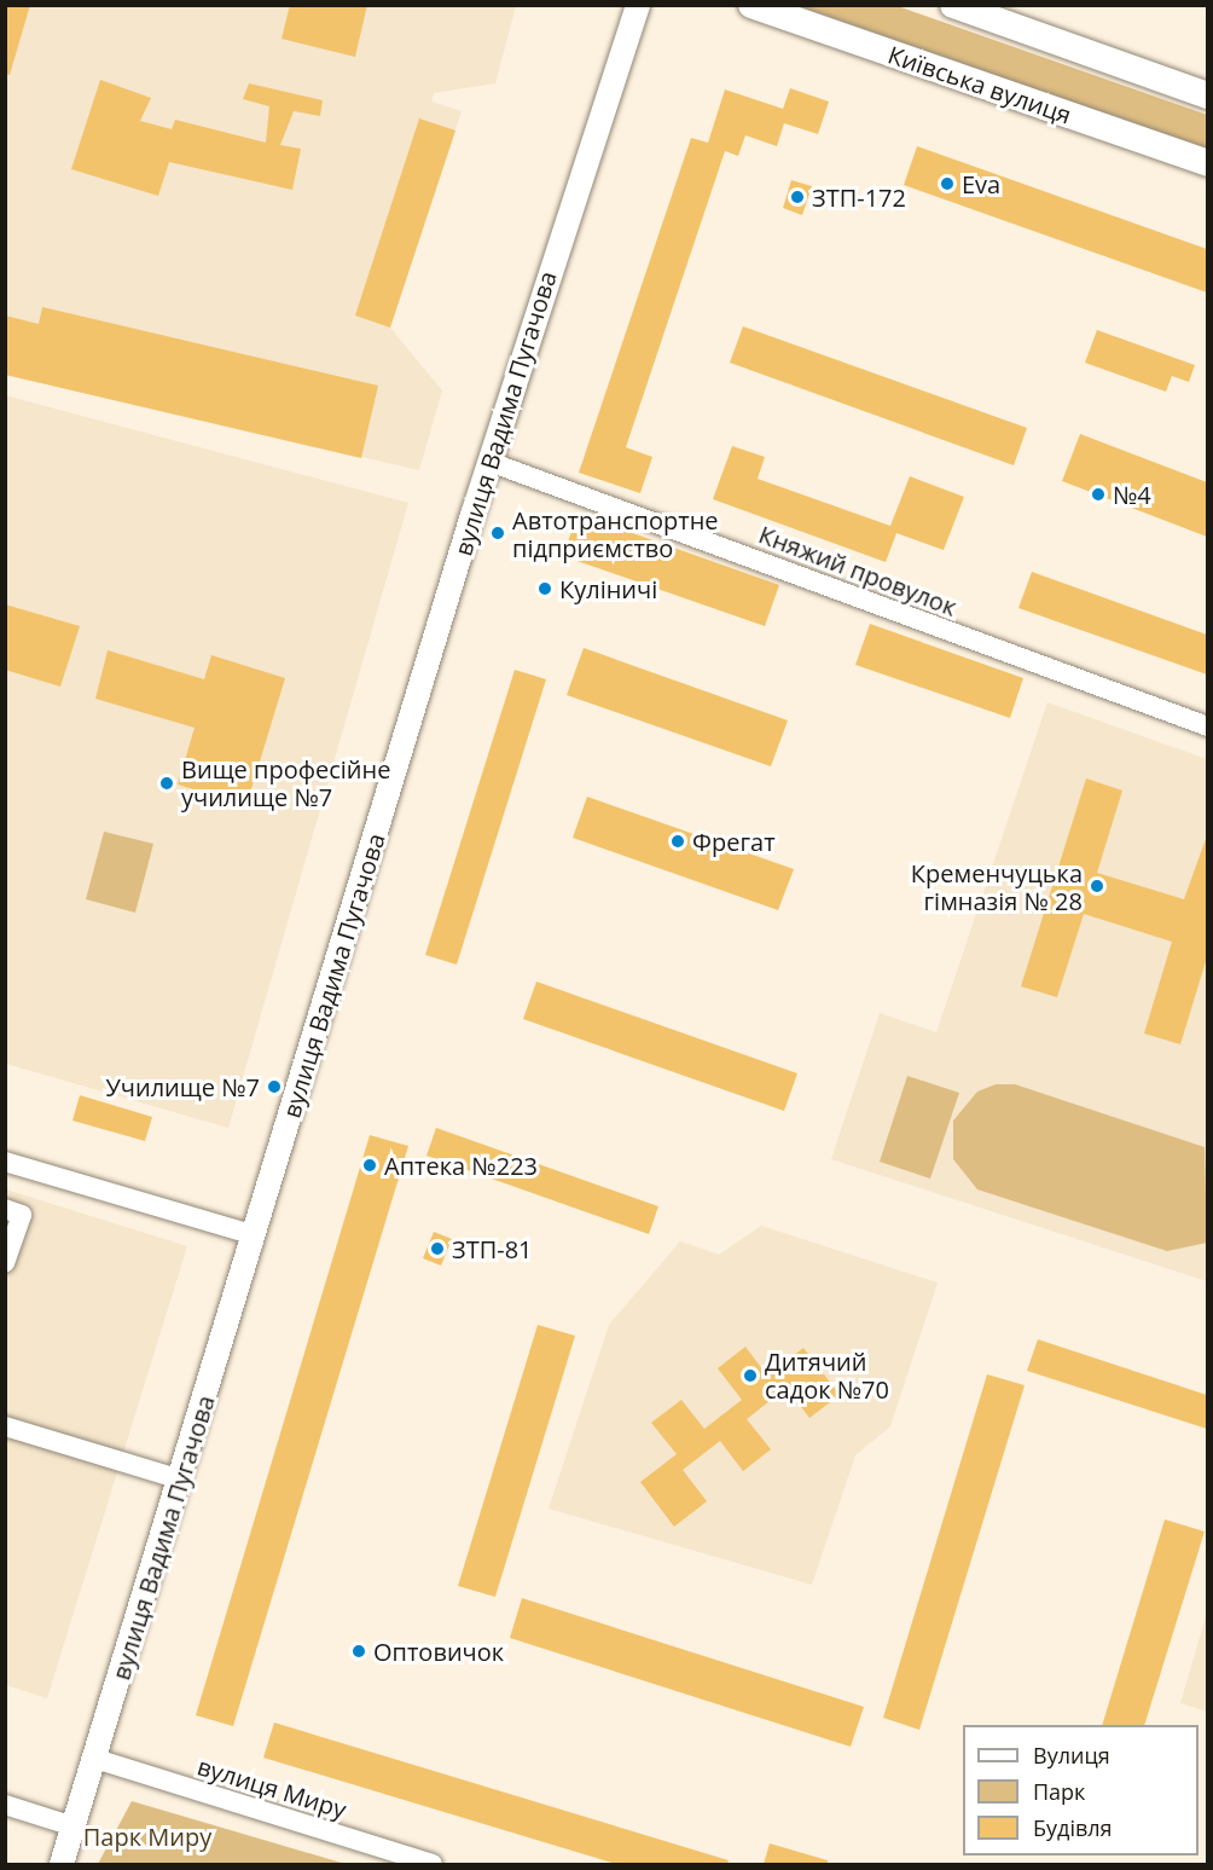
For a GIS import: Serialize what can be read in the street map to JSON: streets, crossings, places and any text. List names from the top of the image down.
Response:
{
  "streets": {
    "main road": ["Київська вулиця"],
    "street": ["вулиця Вадима Пугачова", "Княжий провулок", "вулиця Миру"]
  },
  "crossings": [
    ["вулиця Вадима Пугачова", "Княжий провулок"],
    ["вулиця Вадима Пугачова", "вулиця Миру"]
  ],
  "parks": ["Парк Миру"],
  "places": [
    "Eva",
    "ЗТП-172",
    "№4",
    "Автотранспортне підприємство",
    "Куліничі",
    "Вище професійне училище №7",
    "Фрегат",
    "Кременчуцька гімназія № 28",
    "Училище №7",
    "Аптека №223",
    "ЗТП-81",
    "Дитячий садок №70",
    "Оптовичок"
  ],
  "legend": ["Вулиця", "Парк", "Будівля"]
}
